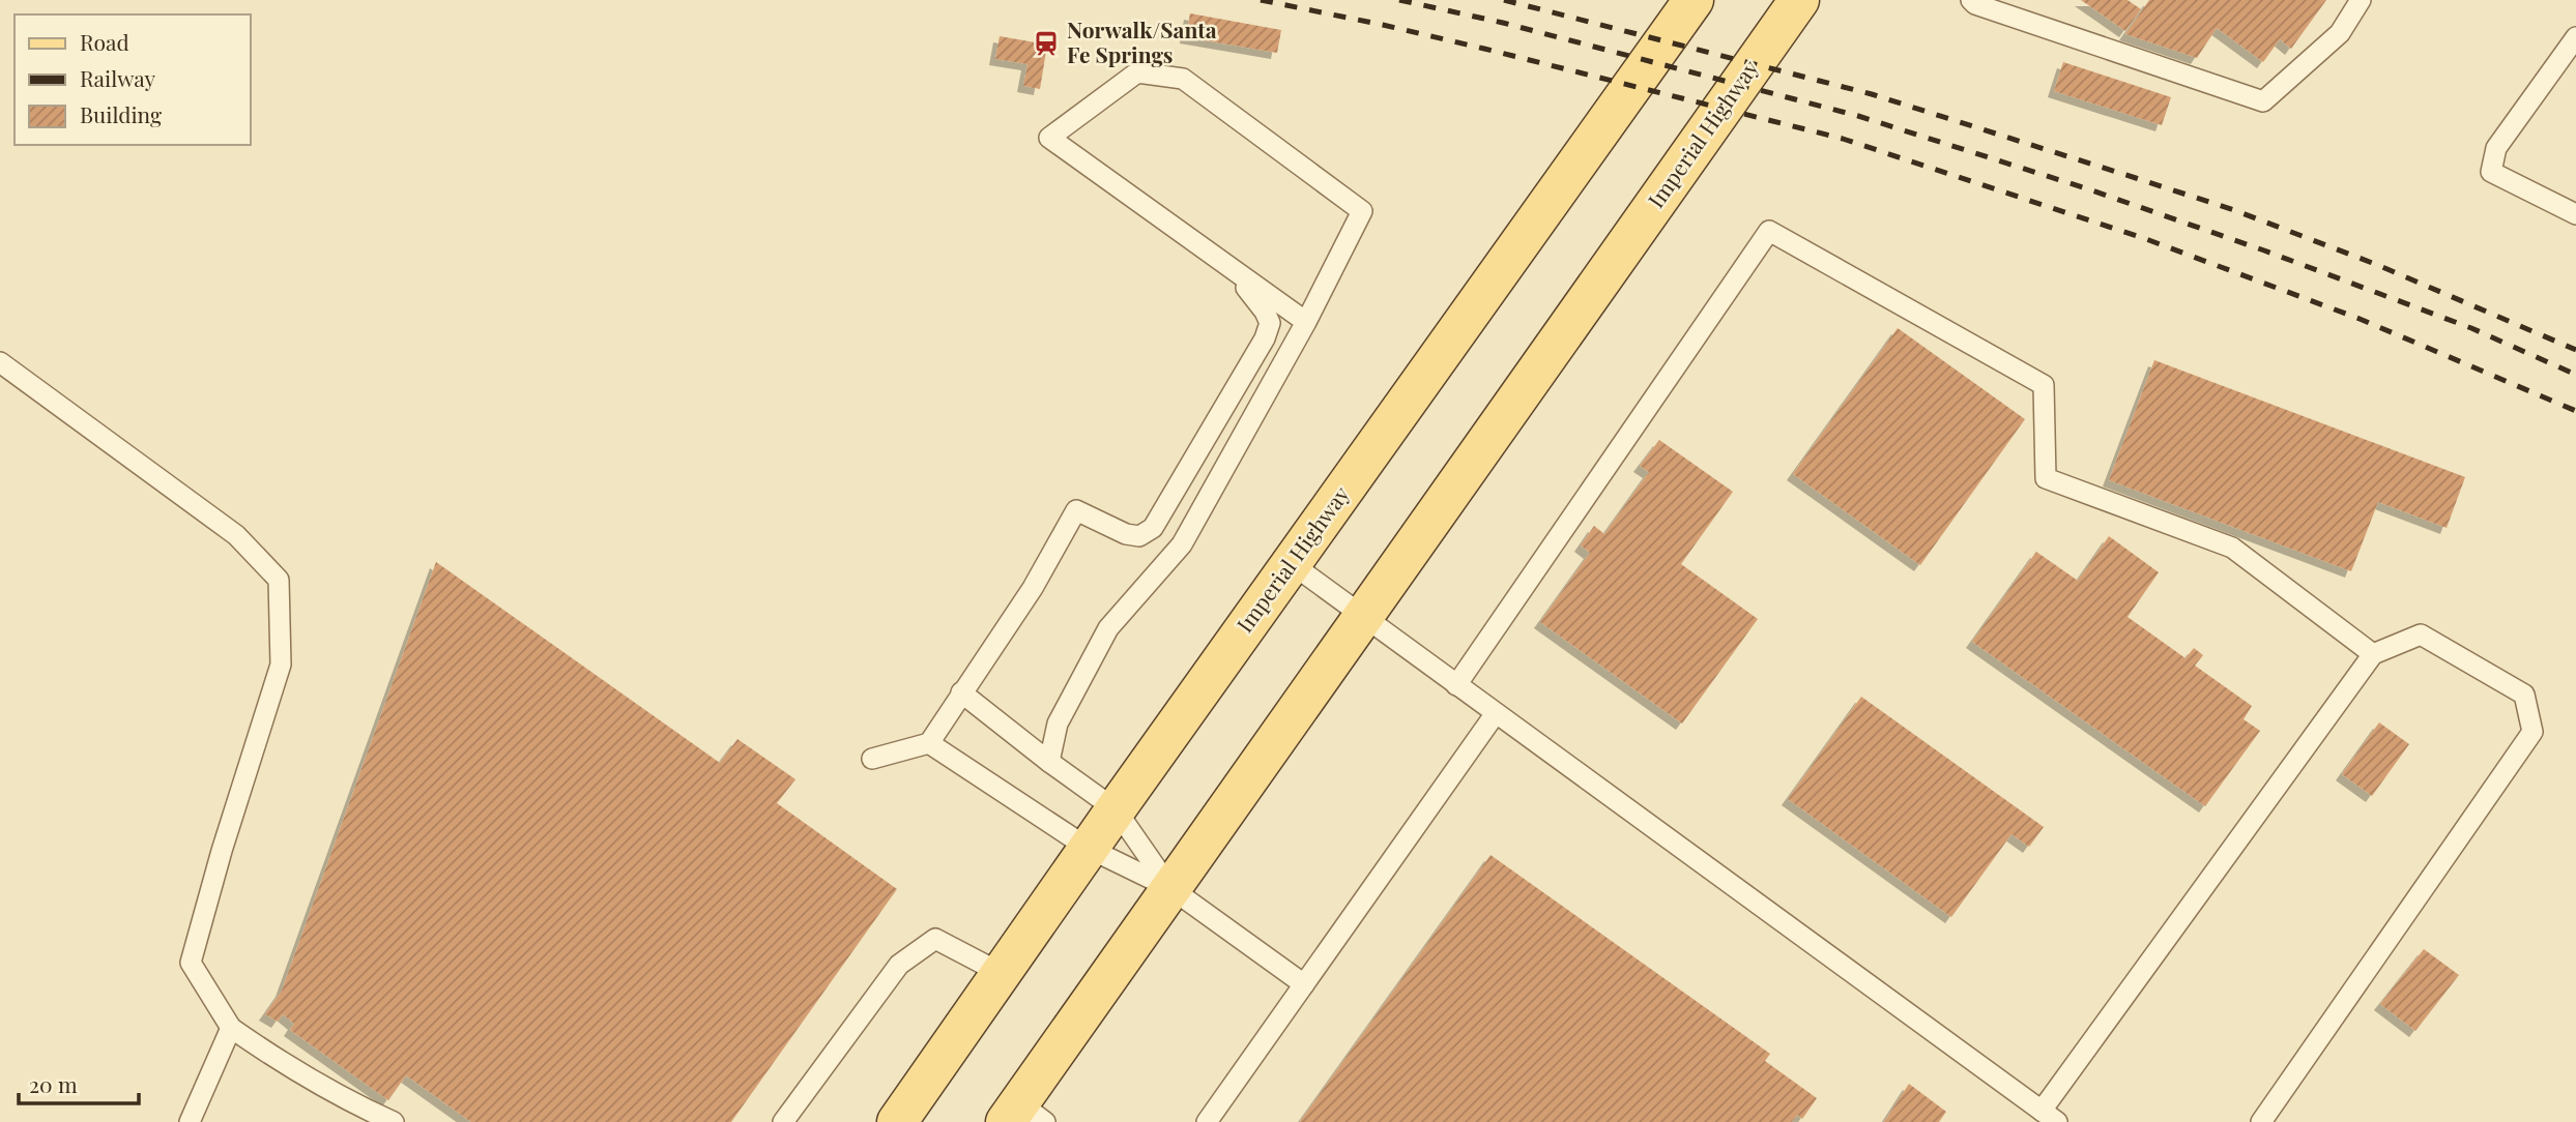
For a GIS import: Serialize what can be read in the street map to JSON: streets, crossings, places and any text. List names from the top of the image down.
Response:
{
  "streets": {
    "main road": ["Imperial Highway"]
  },
  "places": {
    "station": ["Norwalk/Santa Fe Springs"]
  },
  "legend": ["Road", "Railway", "Building"],
  "scale_bar": "20 m"
}
